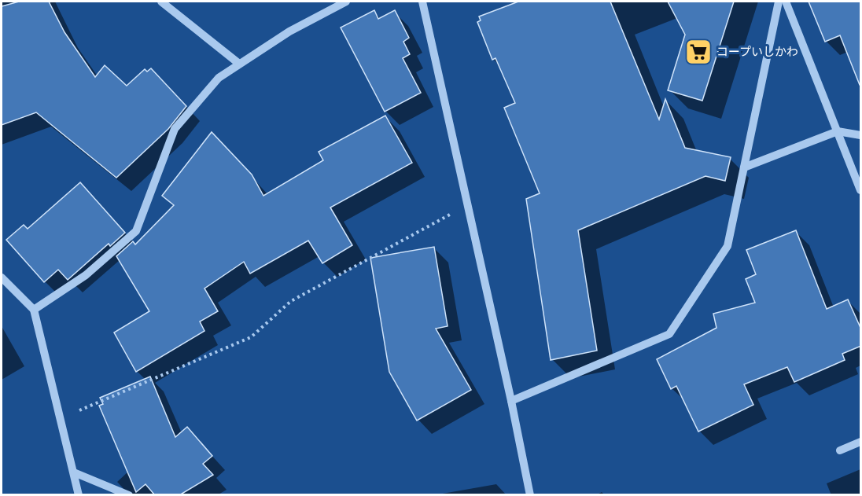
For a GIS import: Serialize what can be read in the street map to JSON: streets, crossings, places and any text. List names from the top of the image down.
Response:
{
  "places": {
    "supermarket": ["コープいしかわ"]
  }
}
